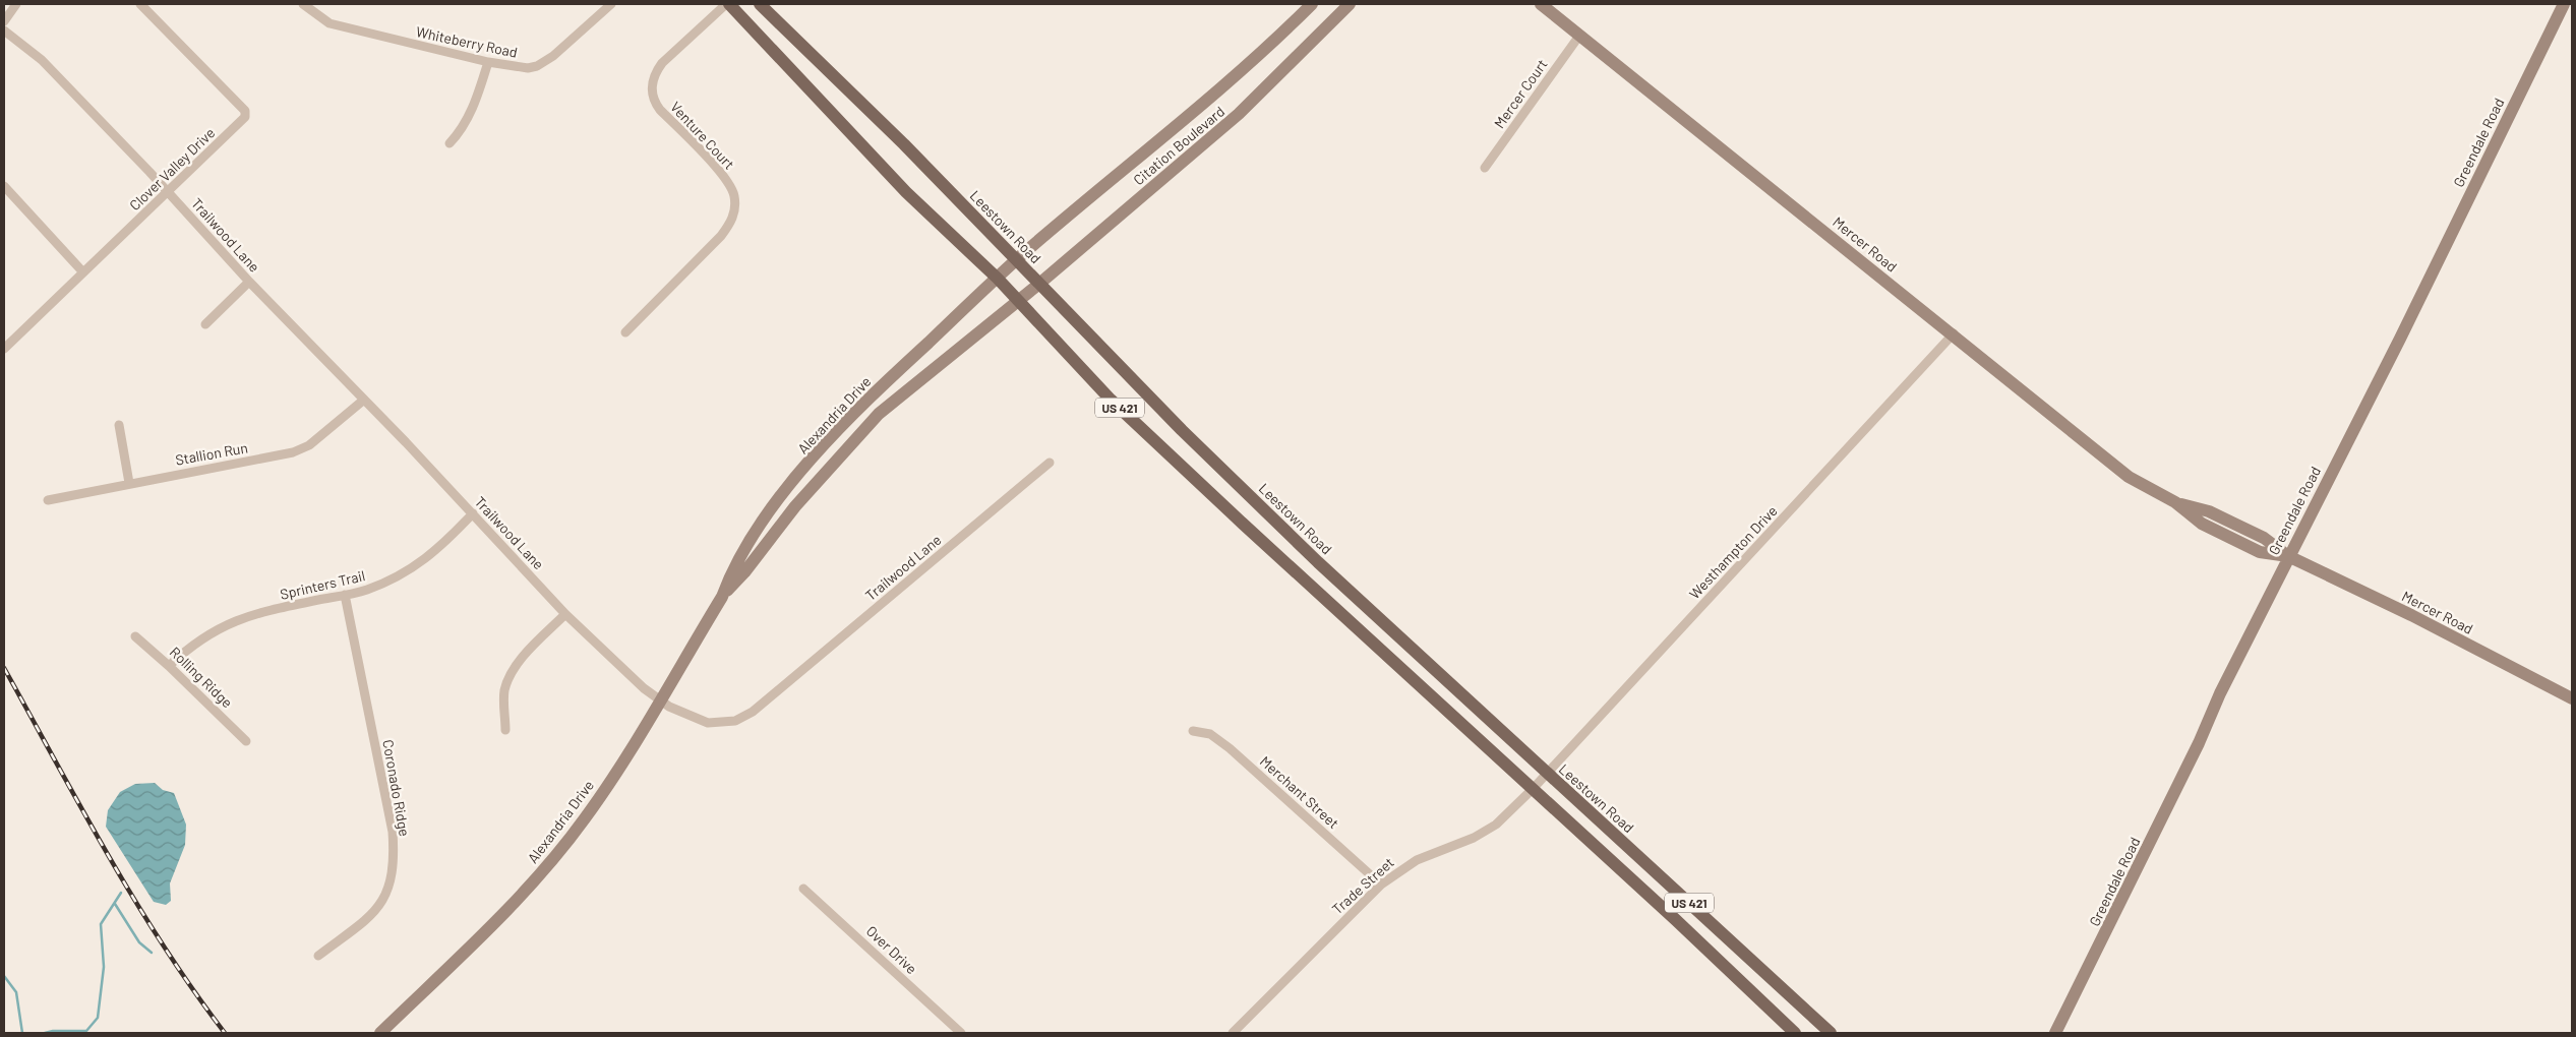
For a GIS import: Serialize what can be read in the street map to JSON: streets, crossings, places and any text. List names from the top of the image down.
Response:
{
  "streets": {
    "main road": ["Leestown Road", "US 421"],
    "street": [
      "Whiteberry Road",
      "Mercer Court",
      "Venture Court",
      "Greendale Road",
      "Citation Boulevard",
      "Clover Valley Drive",
      "Trailwood Lane",
      "Mercer Road",
      "Alexandria Drive",
      "Stallion Run",
      "Westhampton Drive",
      "Sprinters Trail",
      "Rolling Ridge",
      "Coronado Ridge",
      "Merchant Street",
      "Trade Street",
      "Over Drive"
    ]
  },
  "crossings": [
    ["Mercer Court", "Mercer Road"],
    ["Venture Court", "US 421"],
    ["Greendale Road", "Mercer Road"],
    ["Citation Boulevard", "Leestown Road"],
    ["Citation Boulevard", "US 421"],
    ["Citation Boulevard", "Alexandria Drive"],
    ["Clover Valley Drive", "Trailwood Lane"],
    ["Leestown Road", "Westhampton Drive"],
    ["Trailwood Lane", "Alexandria Drive"],
    ["Trailwood Lane", "Stallion Run"],
    ["Trailwood Lane", "Sprinters Trail"],
    ["Mercer Road", "Westhampton Drive"],
    ["US 421", "Alexandria Drive"],
    ["US 421", "Westhampton Drive"],
    ["US 421", "Trade Street"],
    ["Westhampton Drive", "Trade Street"],
    ["Sprinters Trail", "Rolling Ridge"],
    ["Sprinters Trail", "Coronado Ridge"],
    ["Merchant Street", "Trade Street"]
  ]
}
